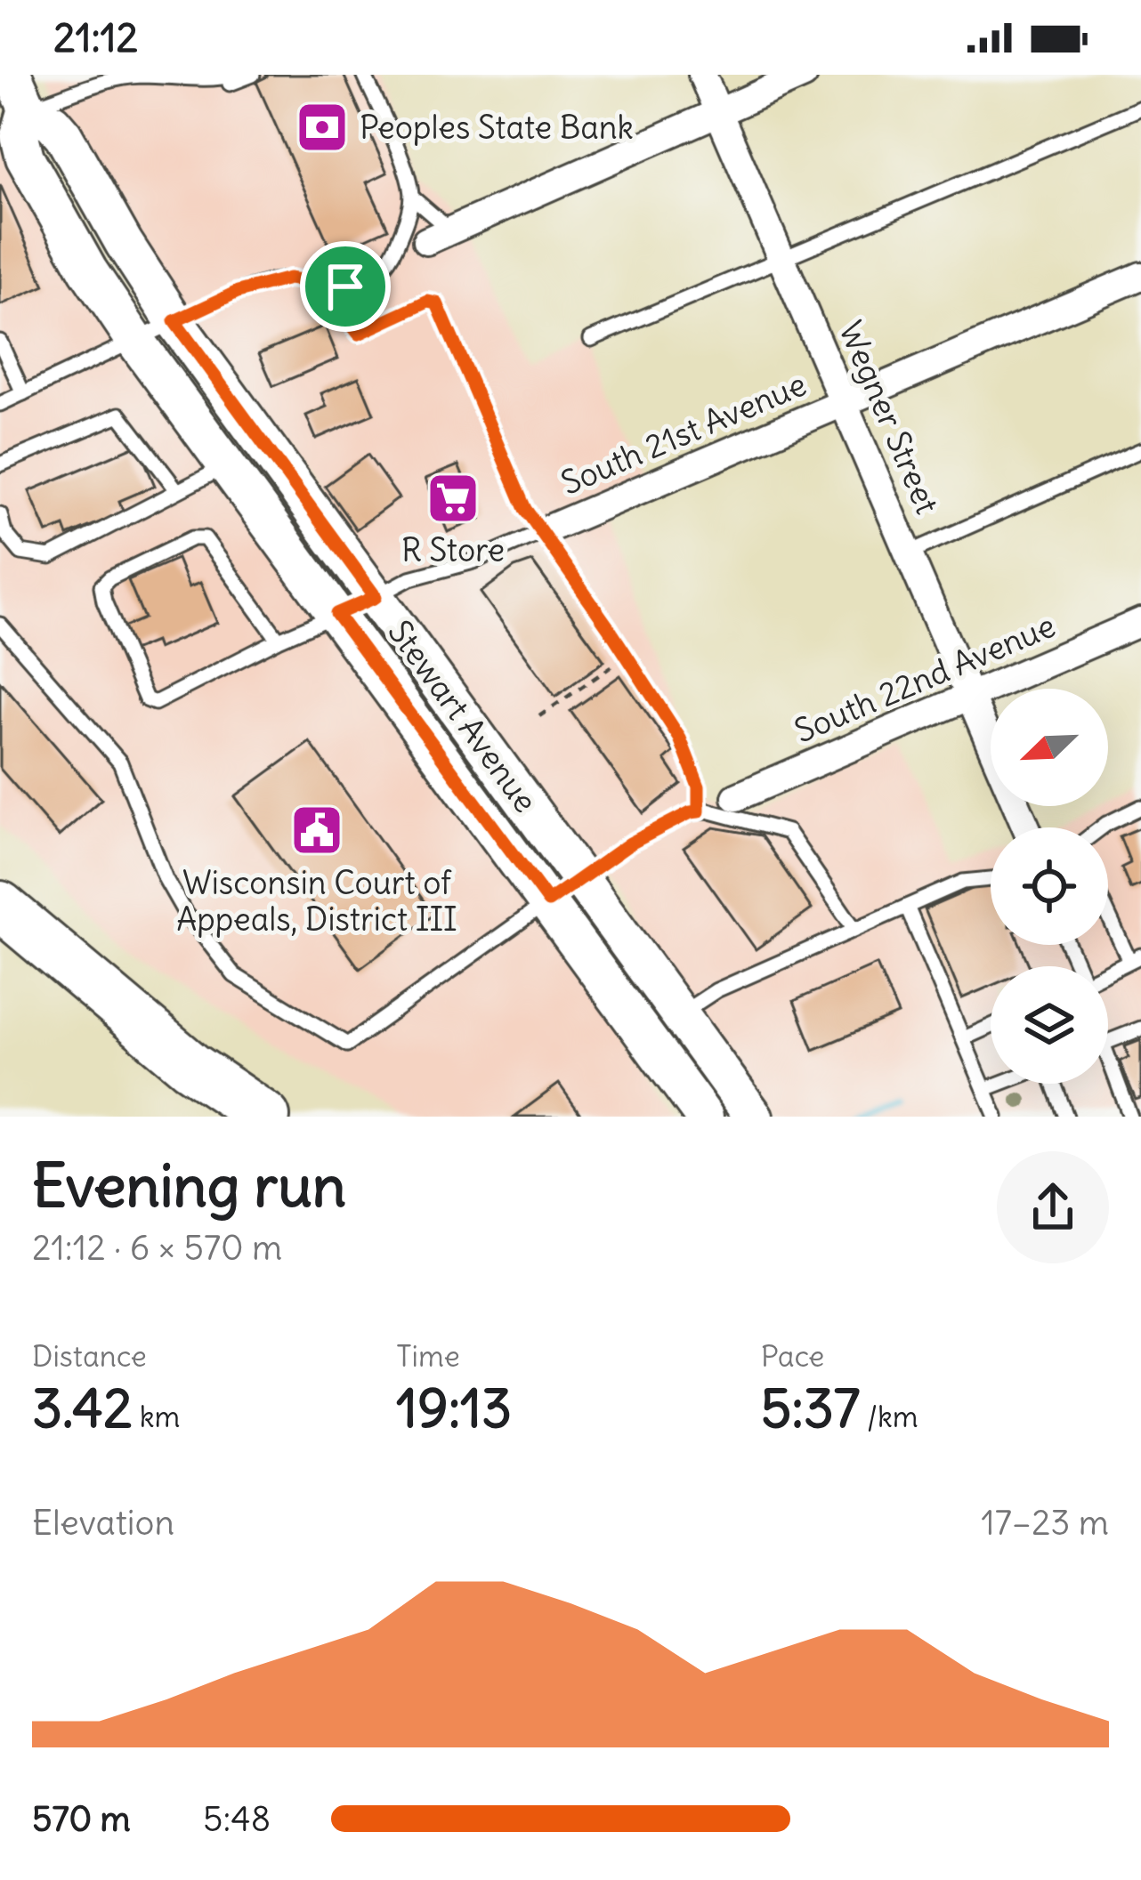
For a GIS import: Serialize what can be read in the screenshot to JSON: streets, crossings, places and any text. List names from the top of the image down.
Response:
{
  "streets": {
    "street": [
      "Wegner Street",
      "South 21st Avenue",
      "South 22nd Avenue",
      "Stewart Avenue"
    ]
  },
  "crossings": [
    ["Wegner Street", "South 21st Avenue"],
    ["Wegner Street", "South 22nd Avenue"]
  ],
  "places": {
    "bank": ["Peoples State Bank"],
    "supermarket": ["R Store"],
    "public building": ["Wisconsin Court of Appeals, District III"]
  },
  "north": "bottom left",
  "page": {
    "status": "21:12",
    "heading": ["Evening run", "21:12 · 6 × 570 m"],
    "stats": [
      ["Distance", "3.42 km"],
      ["Time", "19:13"],
      ["Pace", "5:37 /km"]
    ],
    "chart": ["Elevation", "17–23 m"],
    "list": [
      {
        "name": "570 m",
        "note": "5:48"
      }
    ]
  }
}
